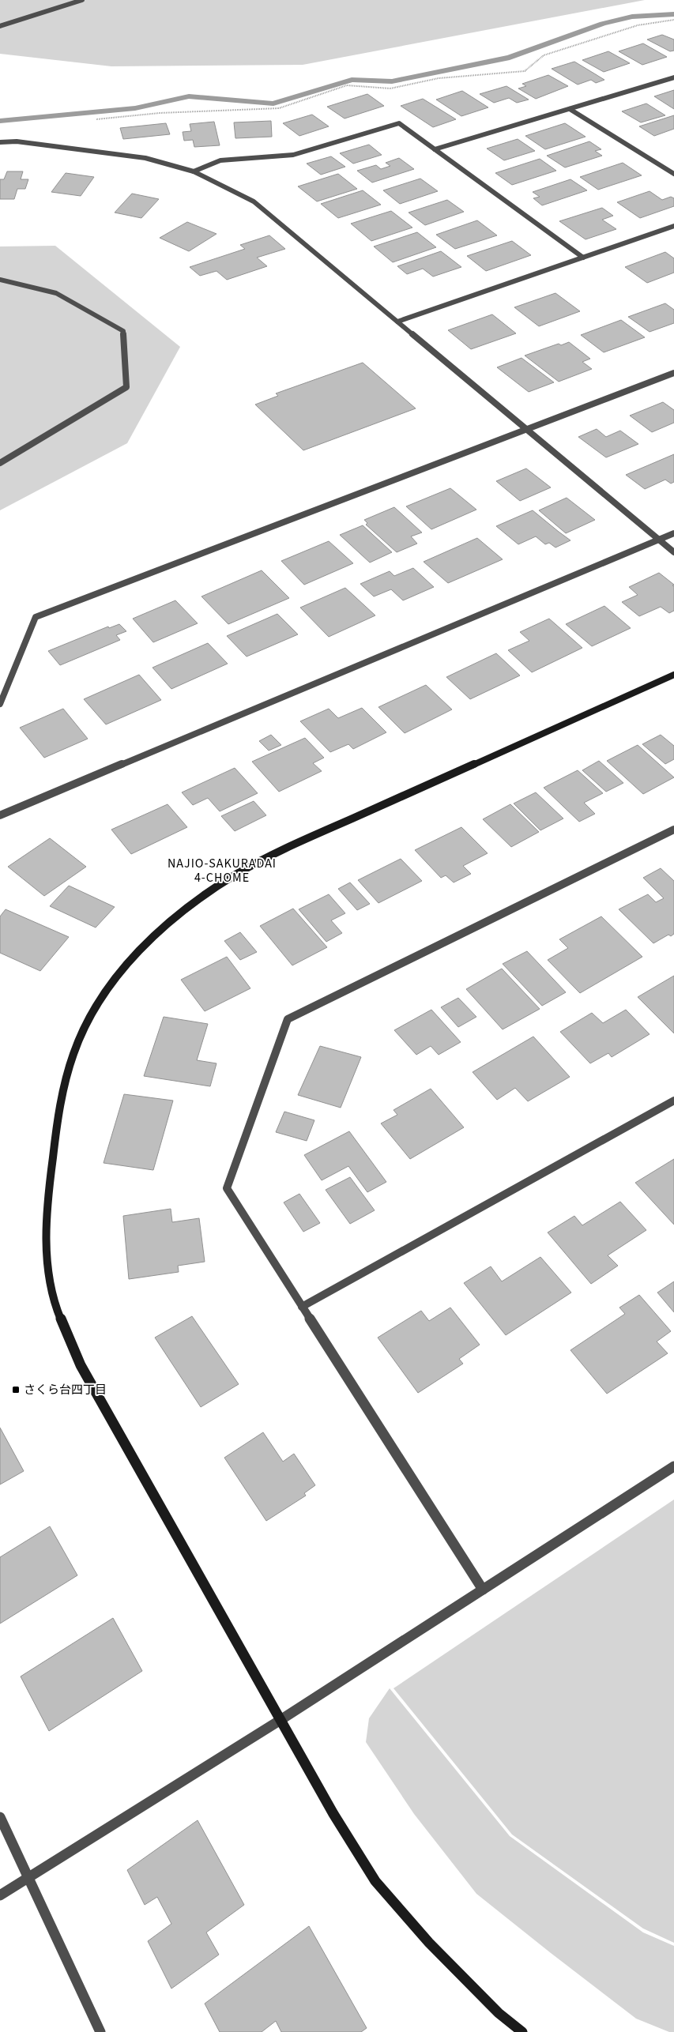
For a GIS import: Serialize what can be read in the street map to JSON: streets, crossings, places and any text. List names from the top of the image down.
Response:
{
  "districts": ["NAJIO-SAKURADAI 4-CHOME"],
  "places": {
    "transit": ["さくら台四丁目"]
  }
}
